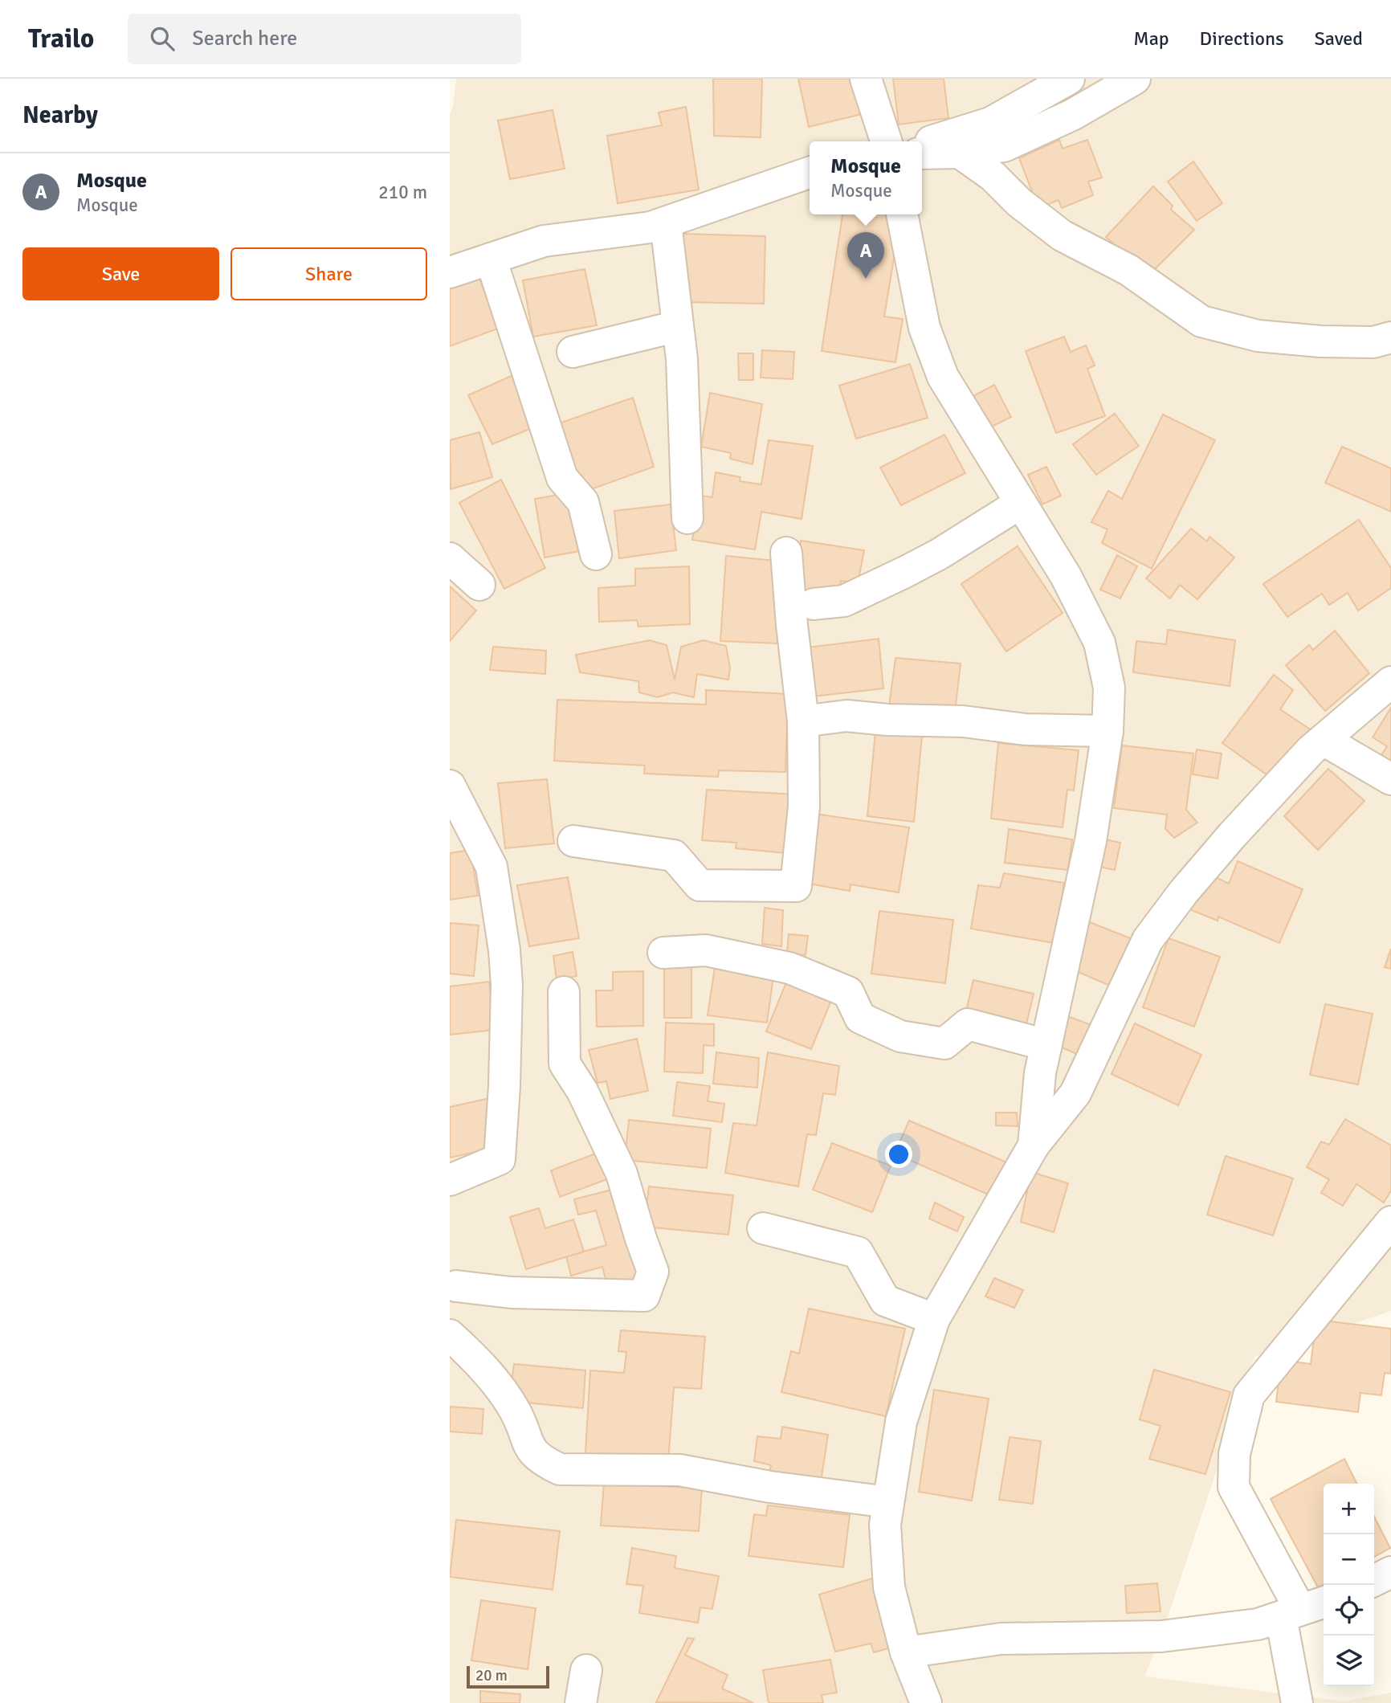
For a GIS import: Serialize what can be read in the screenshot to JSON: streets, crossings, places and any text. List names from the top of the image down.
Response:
{
  "scale_bar": "20 m",
  "page": {
    "header": "Trailo",
    "search": "Search here",
    "nav": ["Map", "Directions", "Saved"],
    "heading": "Nearby",
    "popup": ["Mosque", "Mosque"],
    "list": [
      {
        "mark": "A",
        "name": "Mosque",
        "note": "Mosque",
        "value": "210 m"
      }
    ],
    "buttons": ["Save", "Share"],
    "pins": "A",
    "map_buttons": ["+", "−"],
    "scale": "20 m"
  }
}
